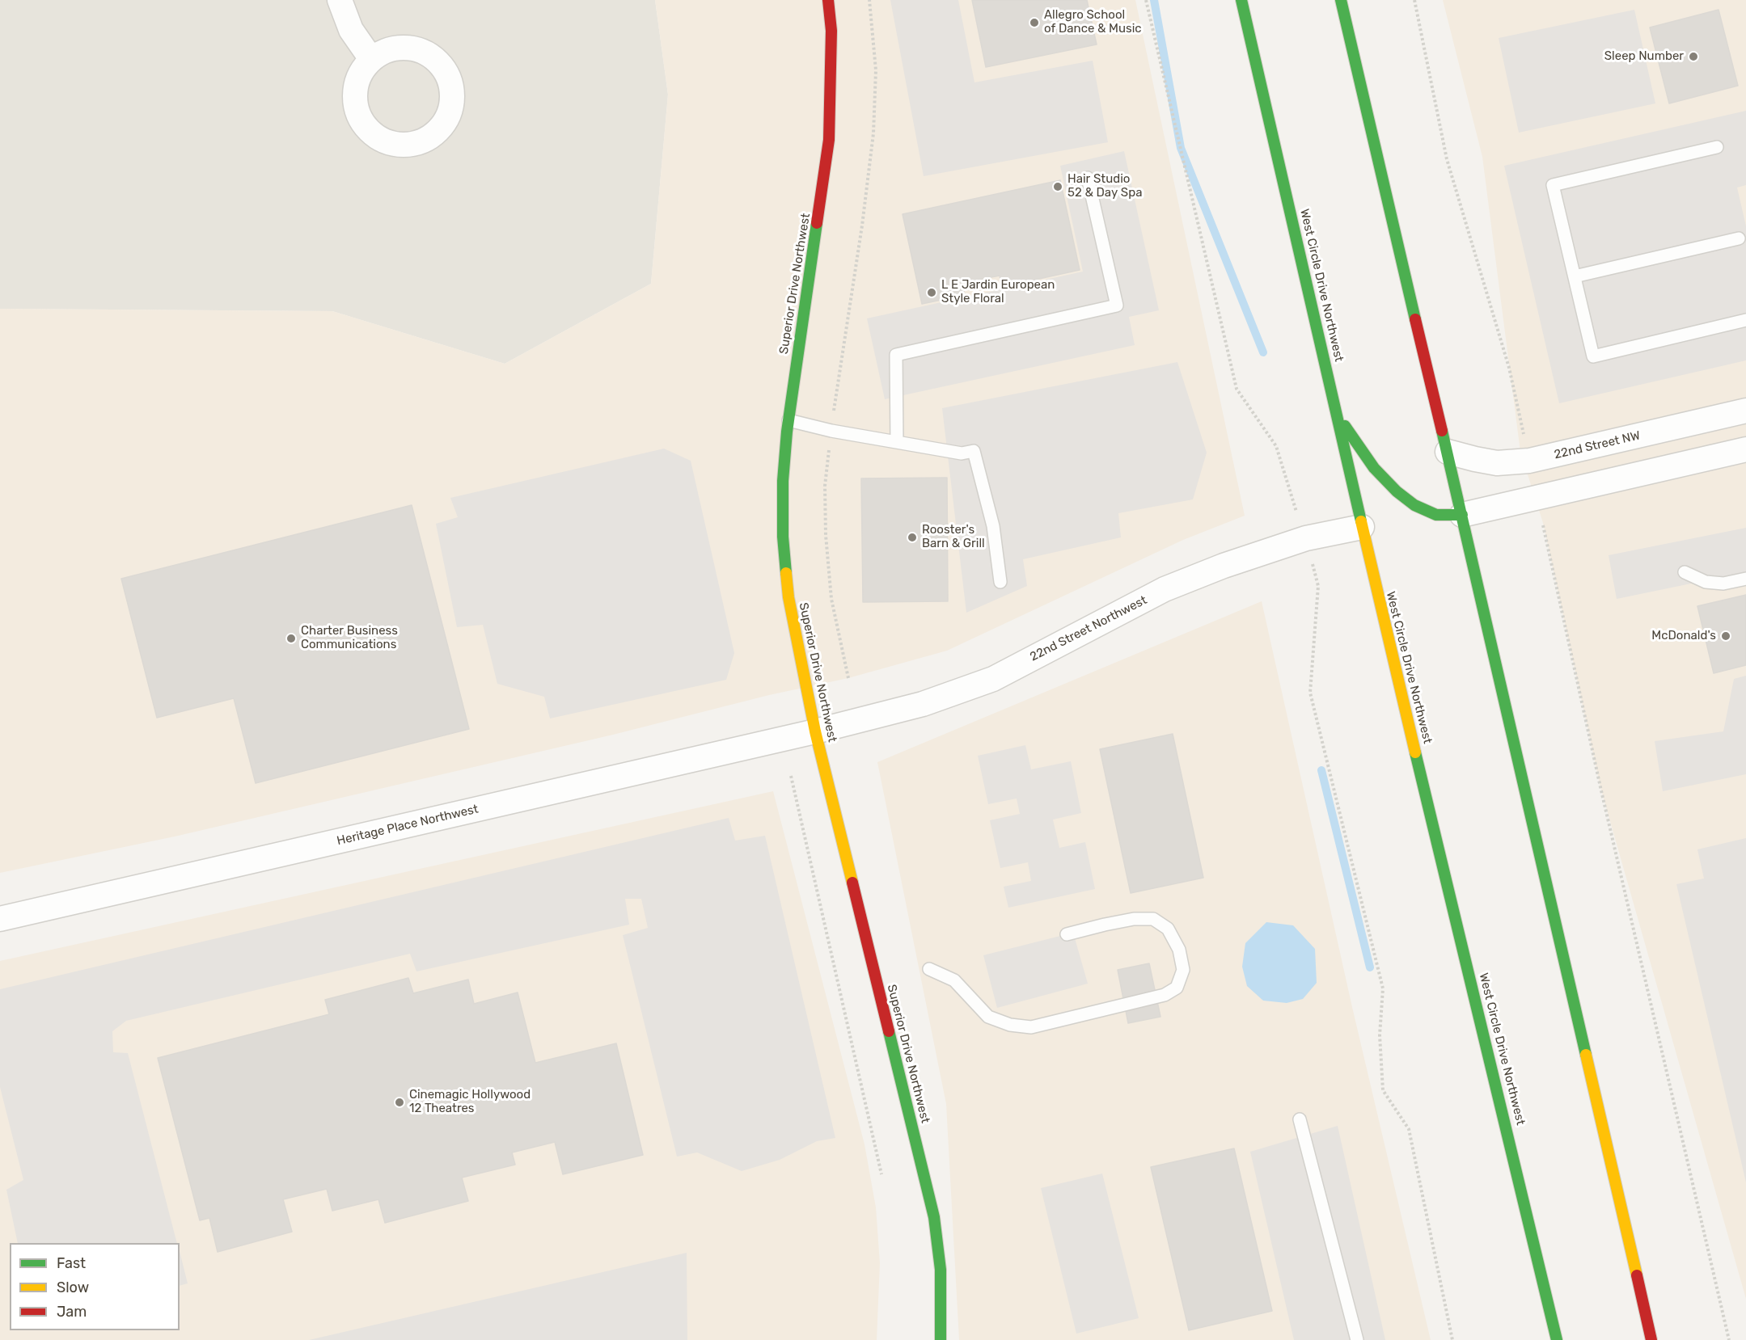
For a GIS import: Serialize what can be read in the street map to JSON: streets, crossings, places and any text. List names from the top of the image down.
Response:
{
  "streets": {
    "main road": ["Superior Drive Northwest", "West Circle Drive Northwest"],
    "street": ["22nd Street NW", "22nd Street Northwest", "Heritage Place Northwest"]
  },
  "crossings": [
    ["Superior Drive Northwest", "22nd Street Northwest"],
    ["Superior Drive Northwest", "Heritage Place Northwest"],
    ["West Circle Drive Northwest", "22nd Street Northwest"],
    ["22nd Street Northwest", "Heritage Place Northwest"]
  ],
  "places": [
    "Allegro School of Dance & Music",
    "Sleep Number",
    "Hair Studio 52 & Day Spa",
    "L E Jardin European Style Floral",
    "Rooster's Barn & Grill",
    "McDonald's",
    "Charter Business Communications",
    "Cinemagic Hollywood 12 Theatres"
  ],
  "legend": ["Fast", "Slow", "Jam"]
}
